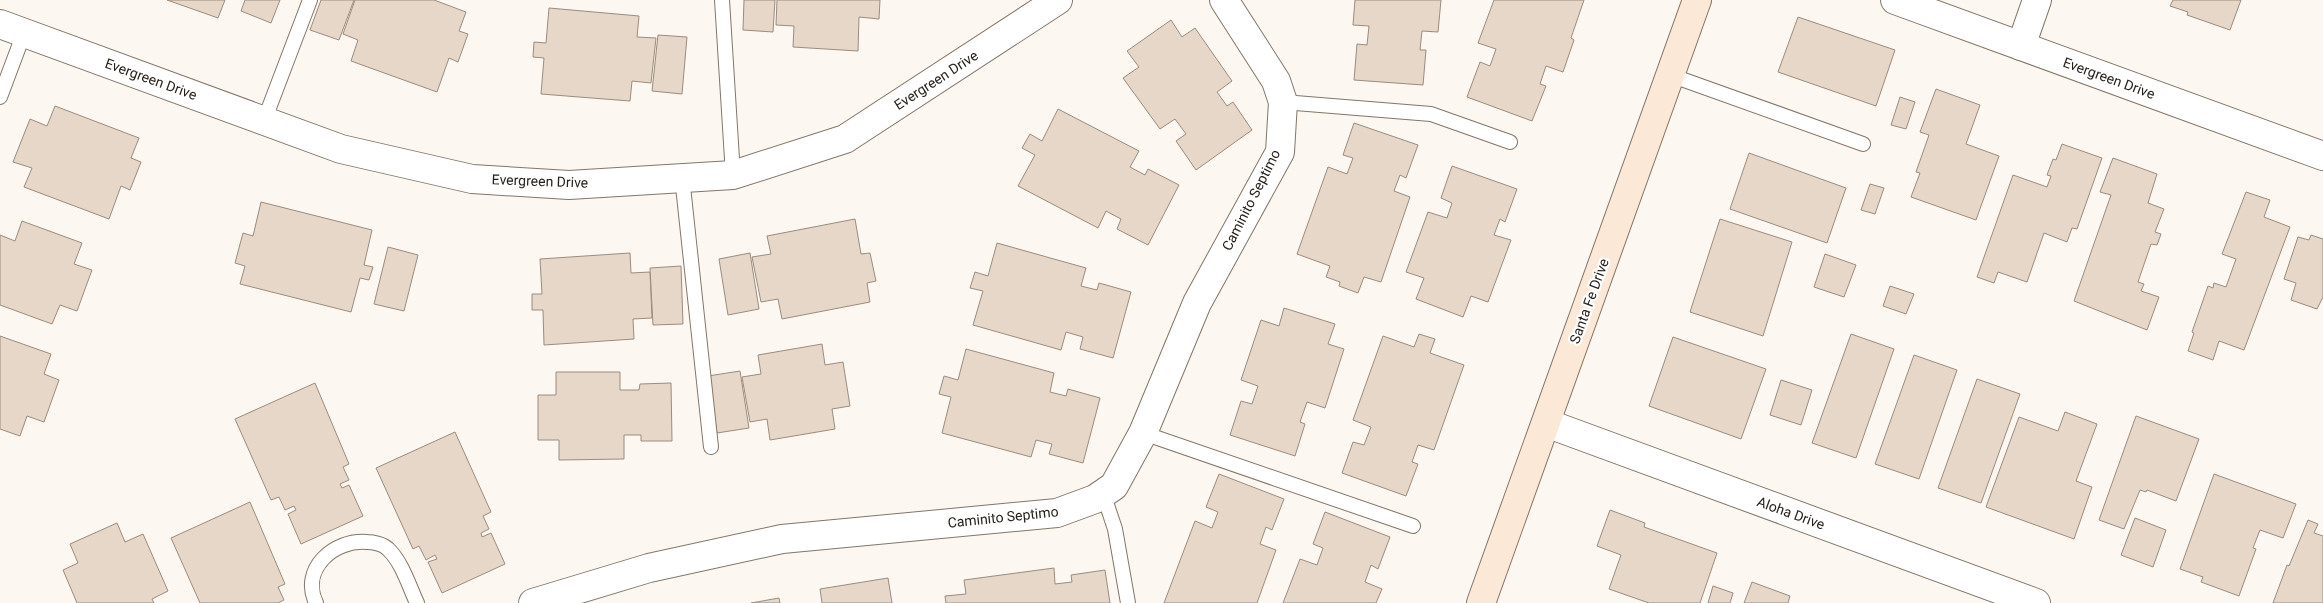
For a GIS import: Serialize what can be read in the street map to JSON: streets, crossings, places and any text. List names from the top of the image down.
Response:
{
  "streets": {
    "main road": ["Santa Fe Drive"],
    "street": ["Evergreen Drive", "Caminito Septimo", "Aloha Drive"]
  },
  "crossings": [
    ["Santa Fe Drive", "Aloha Drive"]
  ]
}
